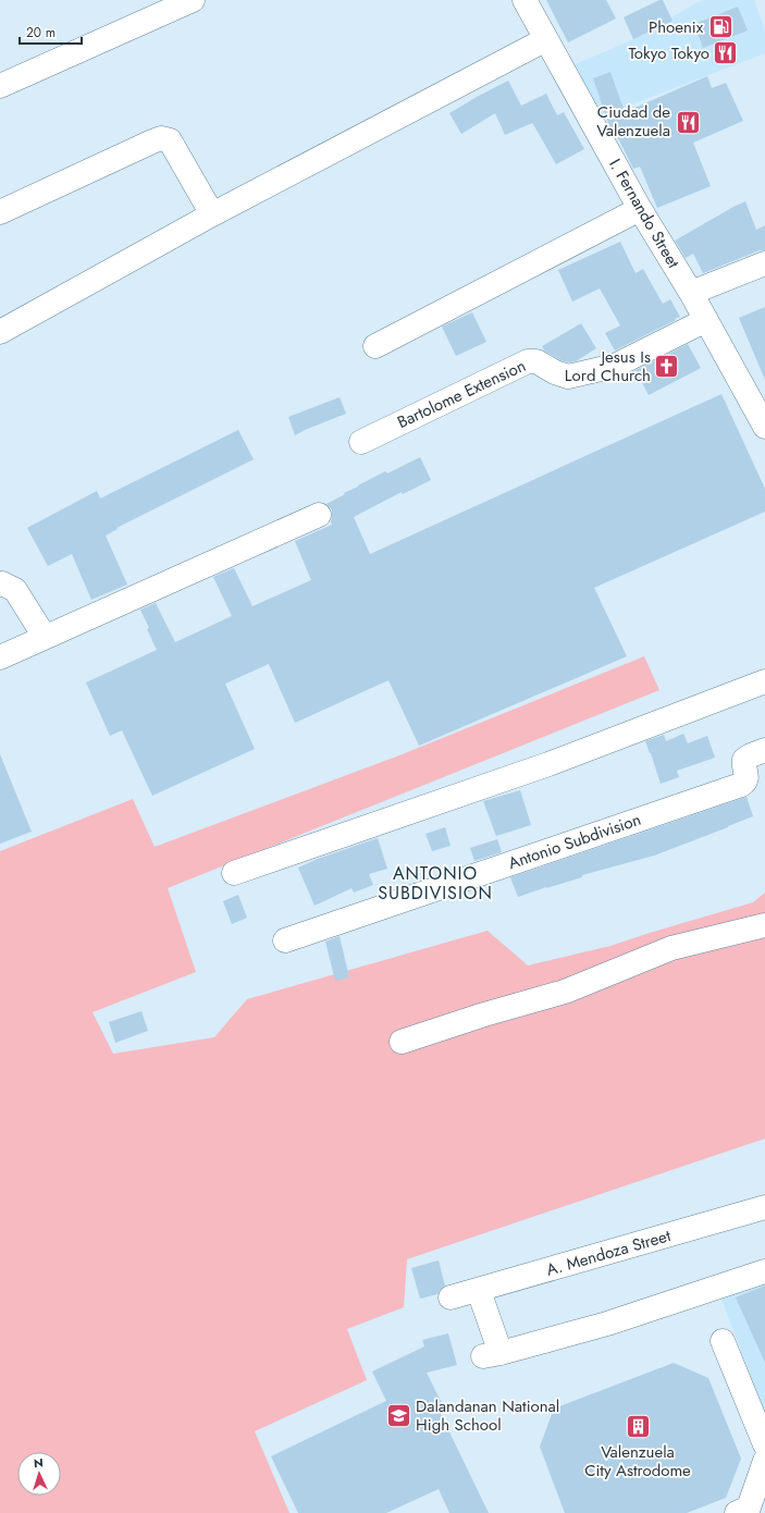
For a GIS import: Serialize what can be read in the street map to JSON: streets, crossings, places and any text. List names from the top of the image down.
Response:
{
  "streets": {
    "street": [
      "I. Fernando Street",
      "Bartolome Extension",
      "Antonio Subdivision",
      "A. Mendoza Street"
    ]
  },
  "crossings": [
    ["I. Fernando Street", "Bartolome Extension"]
  ],
  "districts": ["ANTONIO SUBDIVISION"],
  "places": {
    "fuel station": ["Phoenix"],
    "restaurant": ["Tokyo Tokyo", "Ciudad de Valenzuela"],
    "church": ["Jesus Is Lord Church"],
    "school or university": ["Dalandanan National High School"],
    "building": ["Valenzuela City Astrodome"]
  },
  "scale_bar": "20 m",
  "north": "top"
}
